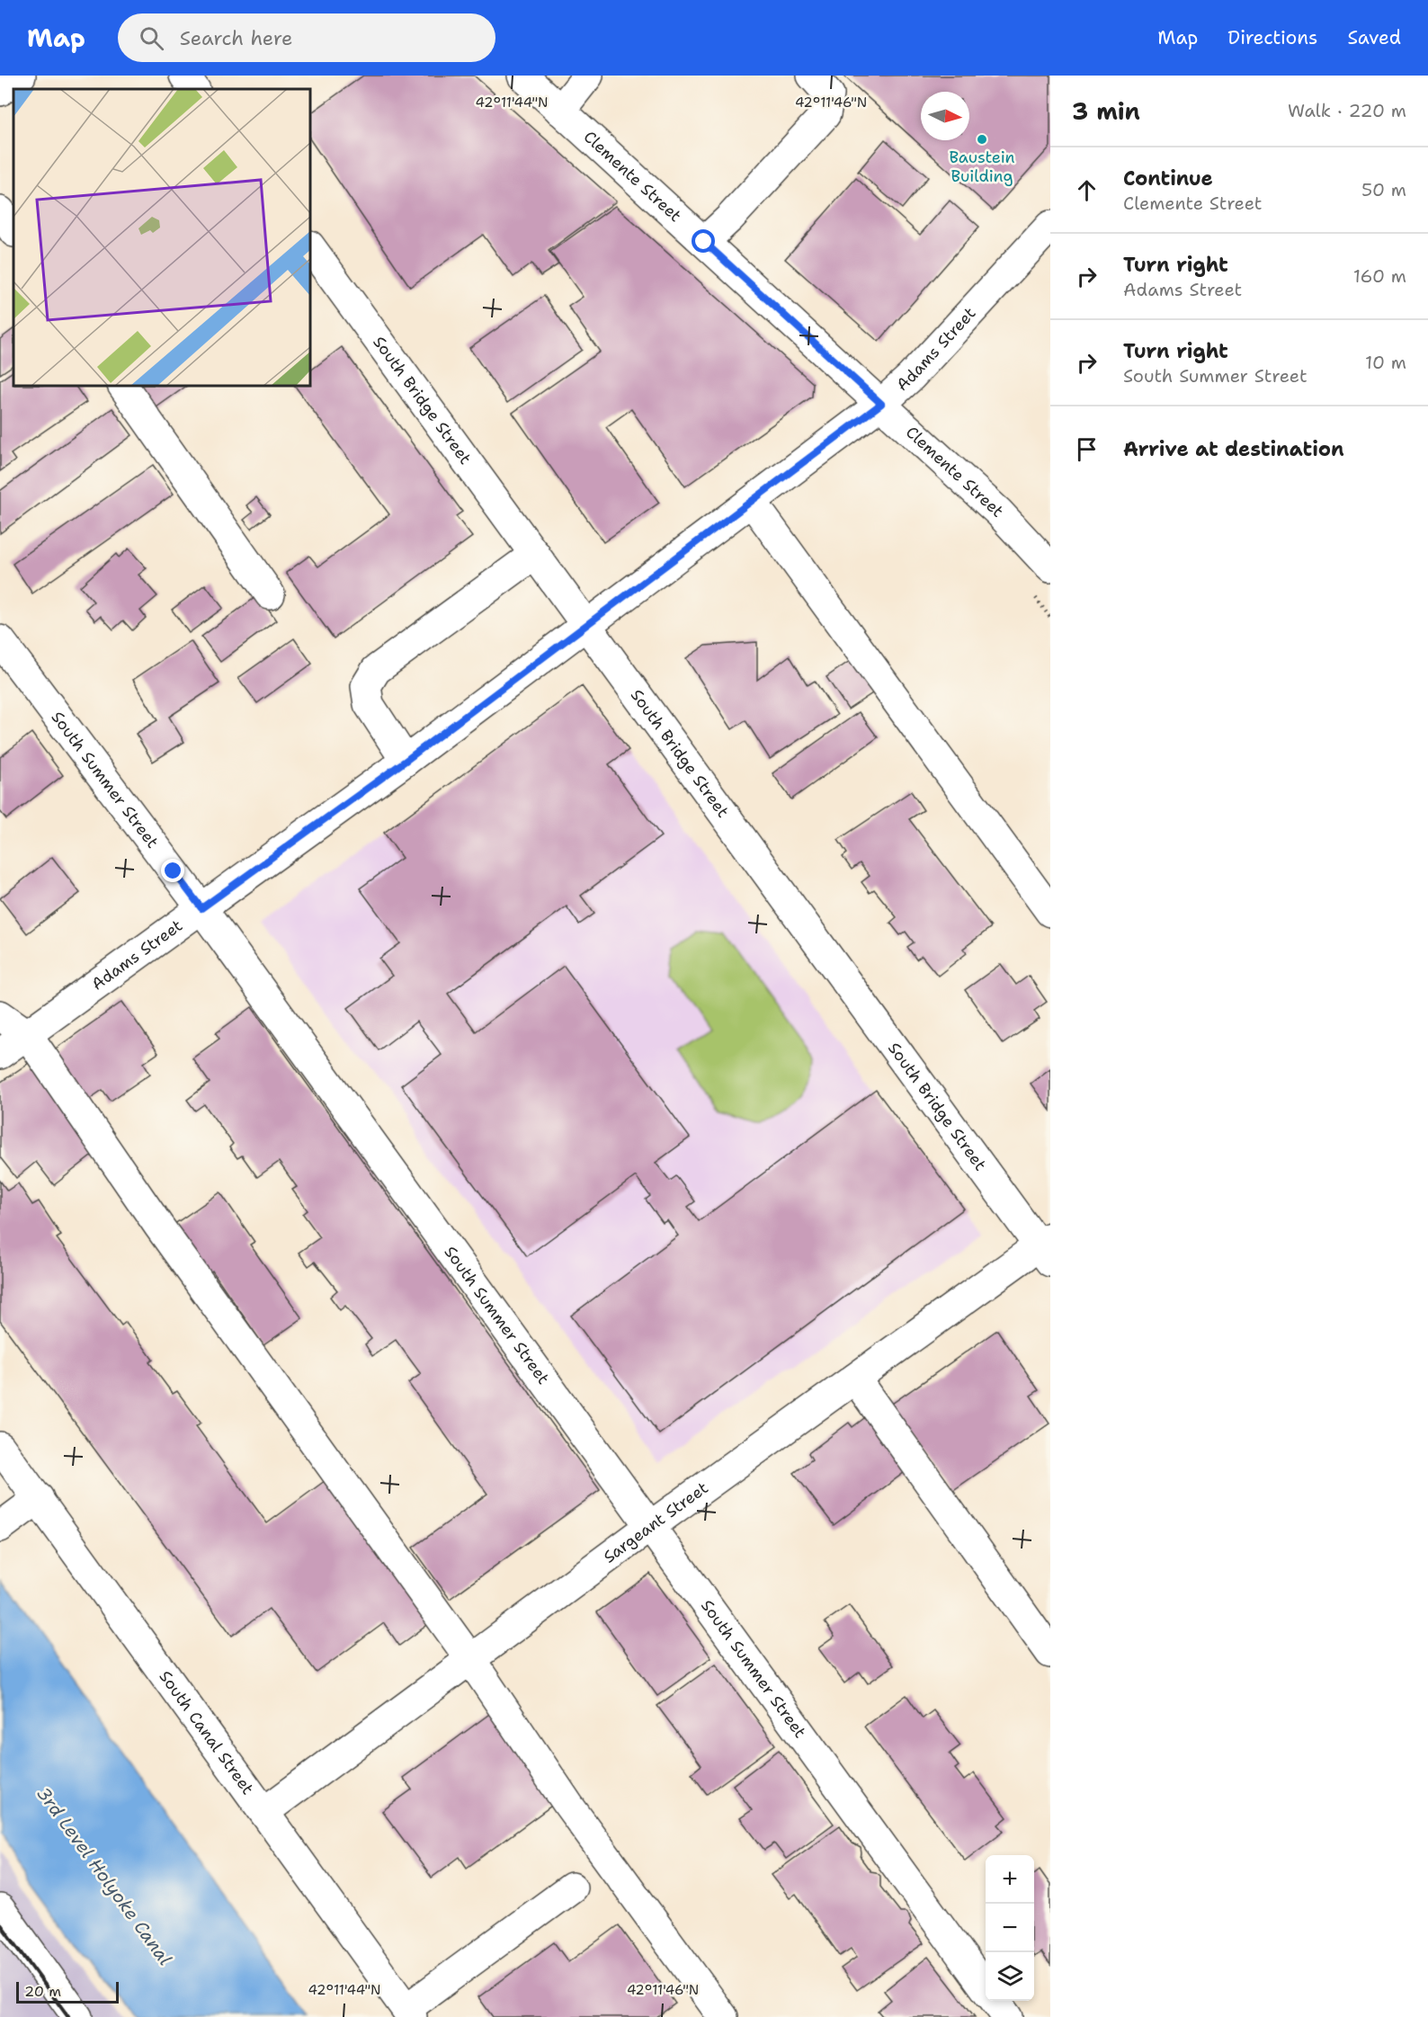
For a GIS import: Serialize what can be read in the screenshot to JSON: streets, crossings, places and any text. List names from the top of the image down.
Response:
{
  "streets": {
    "street": [
      "Clemente Street",
      "Adams Street",
      "South Bridge Street",
      "South Summer Street",
      "Sargeant Street",
      "South Canal Street"
    ]
  },
  "crossings": [
    ["Clemente Street", "Adams Street"],
    ["Adams Street", "South Bridge Street"],
    ["Adams Street", "South Summer Street"],
    ["South Bridge Street", "Sargeant Street"],
    ["South Summer Street", "Sargeant Street"],
    ["Sargeant Street", "South Canal Street"]
  ],
  "water": ["3rd Level Holyoke Canal"],
  "places": ["Baustein Building"],
  "scale_bar": "20 m",
  "north": "right",
  "page": {
    "header": "Map",
    "search": "Search here",
    "nav": ["Map", "Directions", "Saved"],
    "heading": ["3 min", "Walk · 220 m"],
    "list": [
      ["Continue", "Clemente Street", "50 m"],
      ["Turn right", "Adams Street", "160 m"],
      ["Turn right", "South Summer Street", "10 m"],
      "Arrive at destination"
    ],
    "map_buttons": ["+", "−"],
    "scale": "20 m"
  },
  "coordinates": ["42°11'44\"N", "42°11'46\"N"]
}
